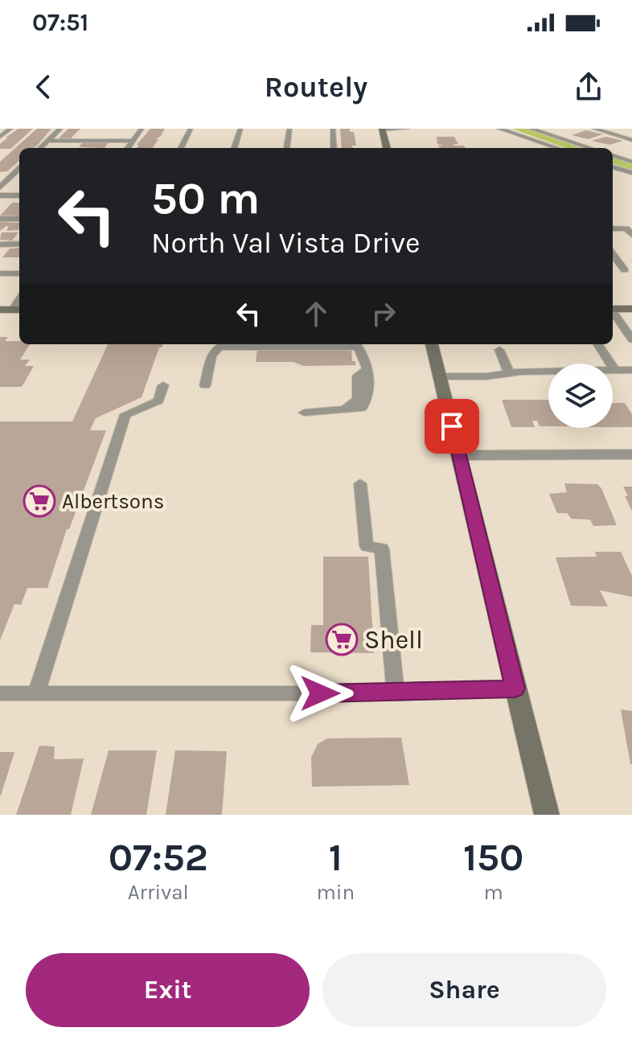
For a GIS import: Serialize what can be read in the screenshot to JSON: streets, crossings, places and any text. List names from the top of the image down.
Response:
{
  "places": {
    "supermarket": ["Albertsons", "Shell"]
  },
  "page": {
    "status": "07:51",
    "header": "Routely",
    "turn": ["50 m", "North Val Vista Drive"],
    "eta": [
      "07:52",
      "Arrival",
      "1",
      "min",
      "150",
      "m"
    ],
    "buttons": ["Exit", "Share"]
  }
}
